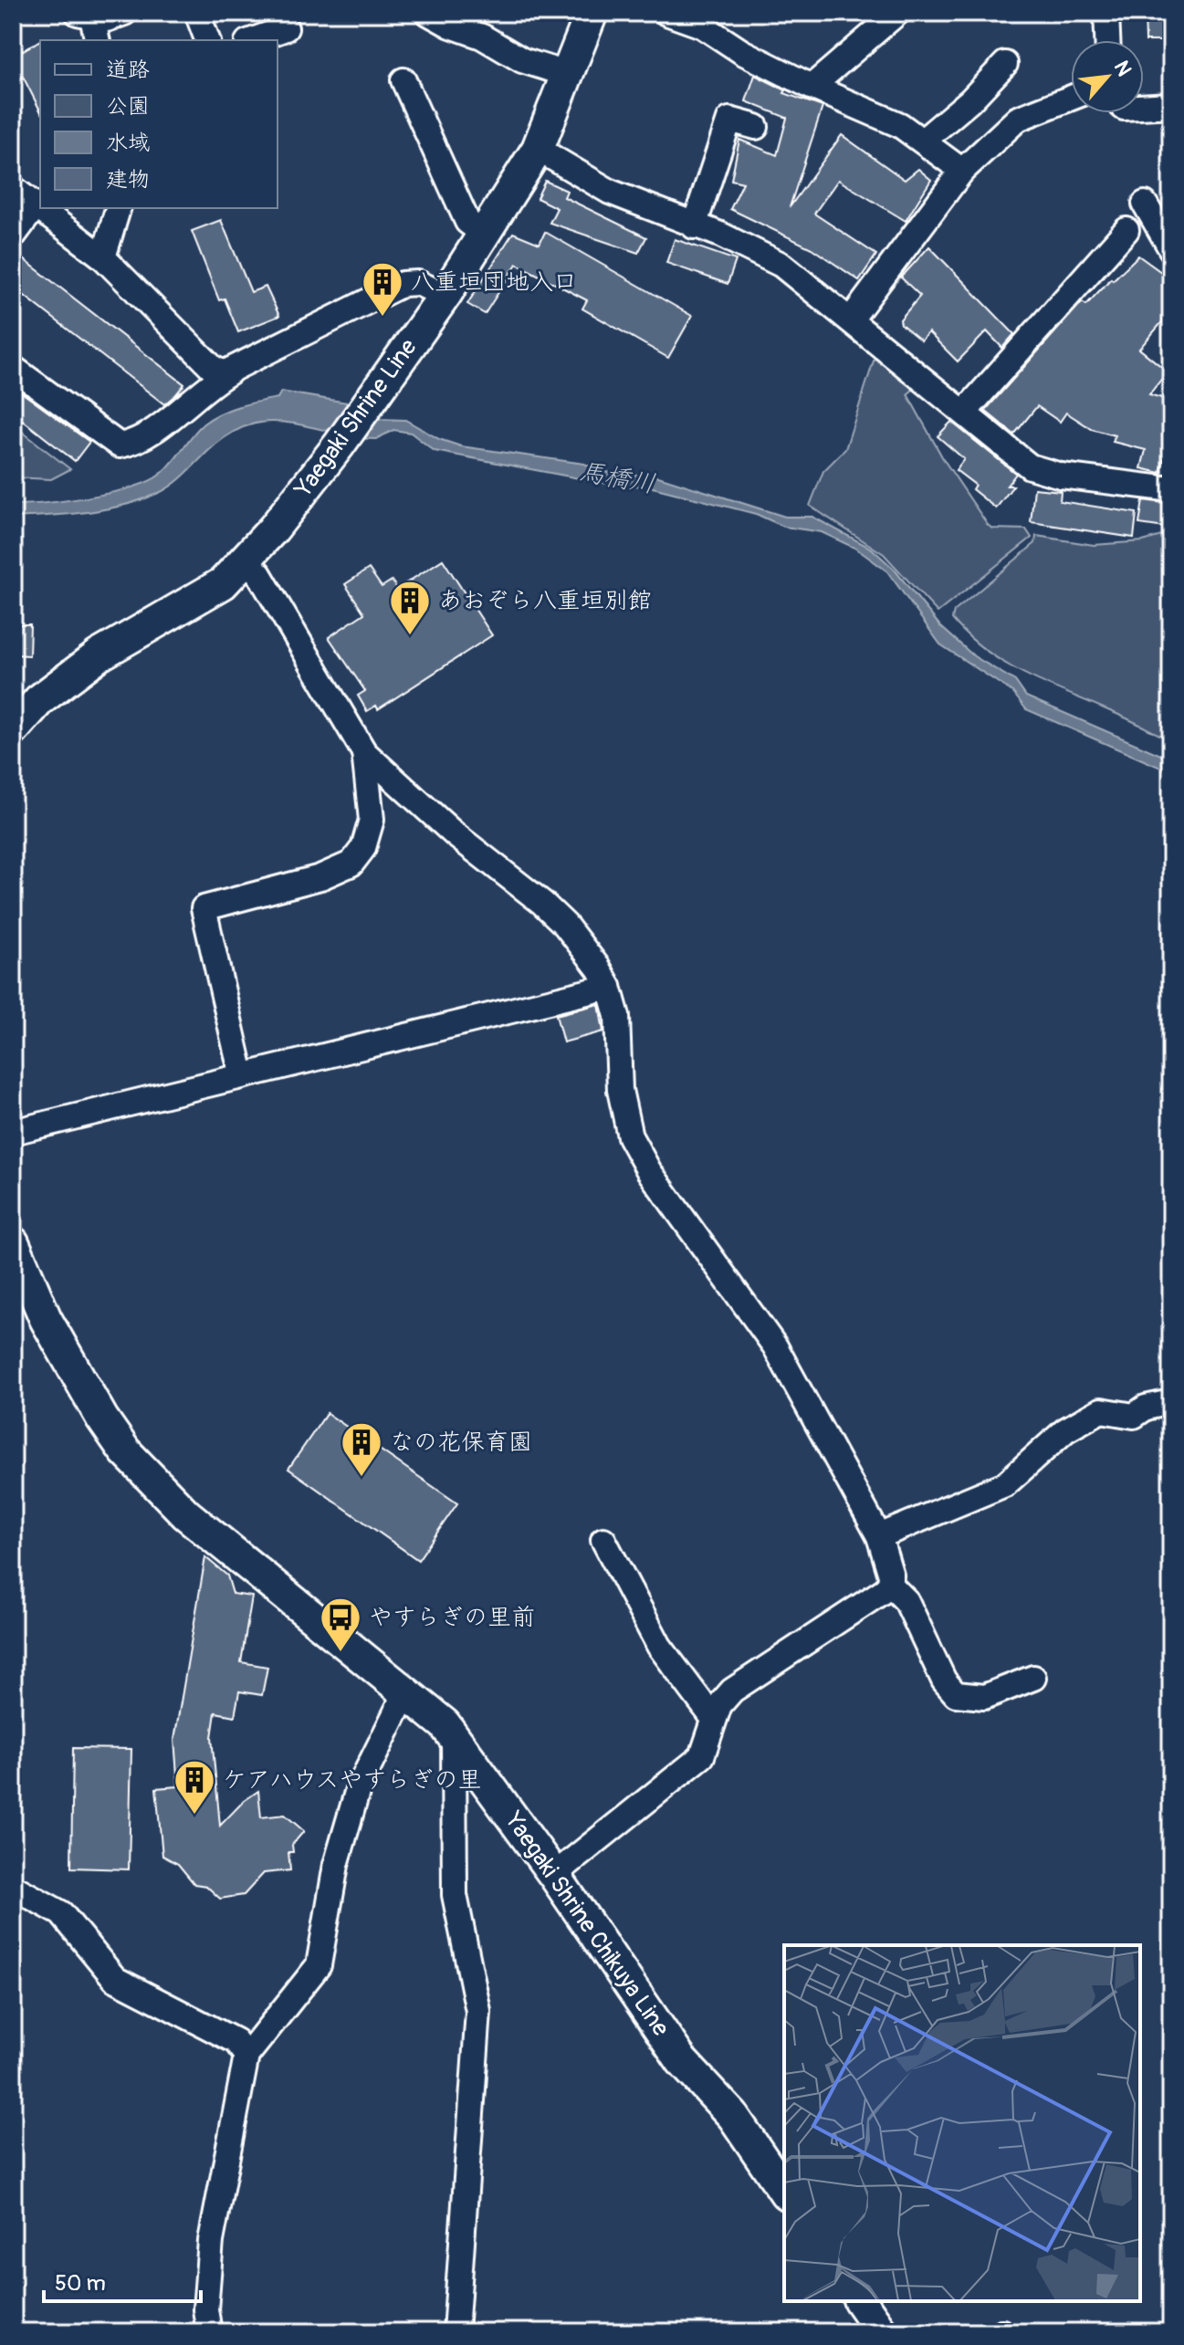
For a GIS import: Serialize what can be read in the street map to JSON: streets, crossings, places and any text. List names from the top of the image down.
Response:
{
  "streets": {
    "main road": ["Yaegaki Shrine Line", "Yaegaki Shrine Chikuya Line"]
  },
  "water": ["馬橋川"],
  "places": {
    "building": [
      "八重垣団地入口",
      "あおぞら八重垣別館",
      "なの花保育園",
      "ケアハウスやすらぎの里"
    ],
    "bus stop": ["やすらぎの里前"]
  },
  "legend": [
    "道路",
    "公園",
    "水域",
    "建物"
  ],
  "scale_bar": "50 m",
  "north": "top right"
}
